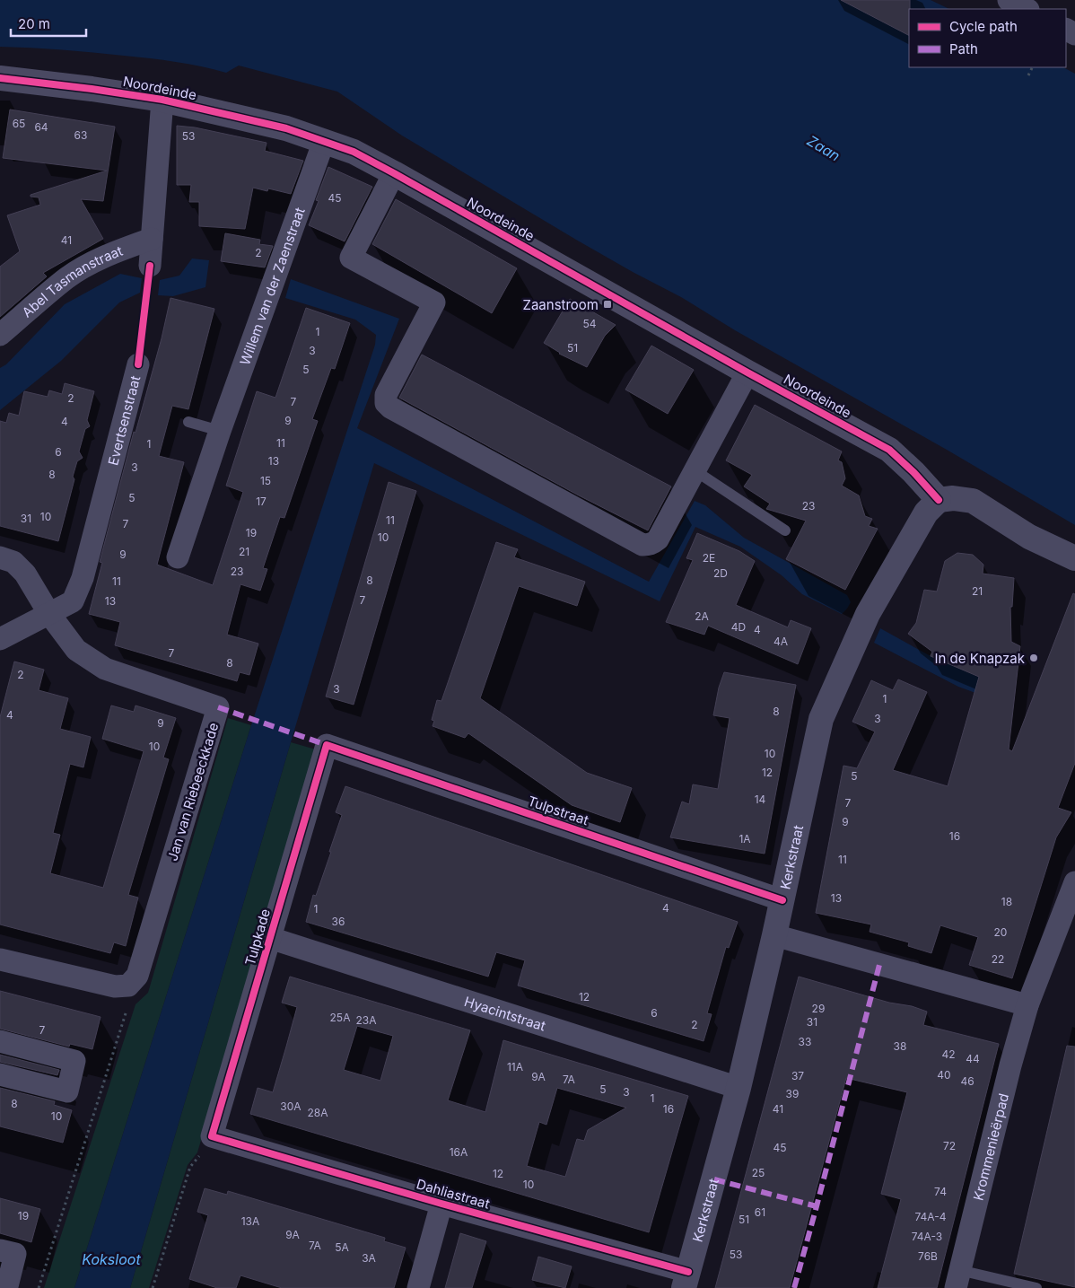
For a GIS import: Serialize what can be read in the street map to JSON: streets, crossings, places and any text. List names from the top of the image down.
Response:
{
  "streets": {
    "street": [
      "Noordeinde",
      "Abel Tasmanstraat",
      "Willem van der Zaenstraat",
      "Evertsenstraat",
      "Jan van Riebeeckkade",
      "Tulpstraat",
      "Kerkstraat",
      "Tulpkade",
      "Hyacintstraat",
      "Krommenieërpad",
      "Dahliastraat"
    ]
  },
  "crossings": [
    ["Noordeinde", "Willem van der Zaenstraat"],
    ["Noordeinde", "Kerkstraat"],
    ["Evertsenstraat", "Jan van Riebeeckkade"],
    ["Tulpstraat", "Kerkstraat"],
    ["Tulpstraat", "Tulpkade"],
    ["Kerkstraat", "Hyacintstraat"],
    ["Kerkstraat", "Dahliastraat"],
    ["Tulpkade", "Hyacintstraat"],
    ["Tulpkade", "Dahliastraat"]
  ],
  "water": ["Zaan", "Koksloot"],
  "places": {
    "transit": ["Zaanstroom"],
    "other": ["In de Knapzak"]
  },
  "house_numbers": [
    "65",
    "64",
    "63",
    "53",
    "45",
    "41",
    "2",
    "54",
    "1",
    "51",
    "3",
    "5",
    "2",
    "7",
    "9",
    "4",
    "11",
    "1",
    "6",
    "13",
    "3",
    "8",
    "15",
    "5",
    "17",
    "23",
    "10",
    "31",
    "11",
    "7",
    "19",
    "10",
    "21",
    "9",
    "2E",
    "23",
    "2D",
    "8",
    "11",
    "21",
    "7",
    "13",
    "2A",
    "4D",
    "4",
    "4A",
    "7",
    "8",
    "2",
    "3",
    "1",
    "8",
    "4",
    "3",
    "9",
    "10",
    "10",
    "12",
    "5",
    "14",
    "7",
    "9",
    "16",
    "1A",
    "11",
    "13",
    "18",
    "4",
    "1",
    "36",
    "20",
    "22",
    "12",
    "29",
    "6",
    "25A",
    "23A",
    "31",
    "2",
    "7",
    "33",
    "38",
    "42",
    "44",
    "11A",
    "40",
    "37",
    "9A",
    "7A",
    "46",
    "5",
    "3",
    "39",
    "1",
    "8",
    "30A",
    "16",
    "41",
    "28A",
    "10",
    "72",
    "45",
    "16A",
    "25",
    "12",
    "10",
    "74",
    "61",
    "19",
    "74A-4",
    "51",
    "13A",
    "9A",
    "74A-3",
    "7A",
    "5A",
    "53",
    "76B",
    "3A"
  ],
  "legend": ["Cycle path", "Path"],
  "scale_bar": "20 m"
}
